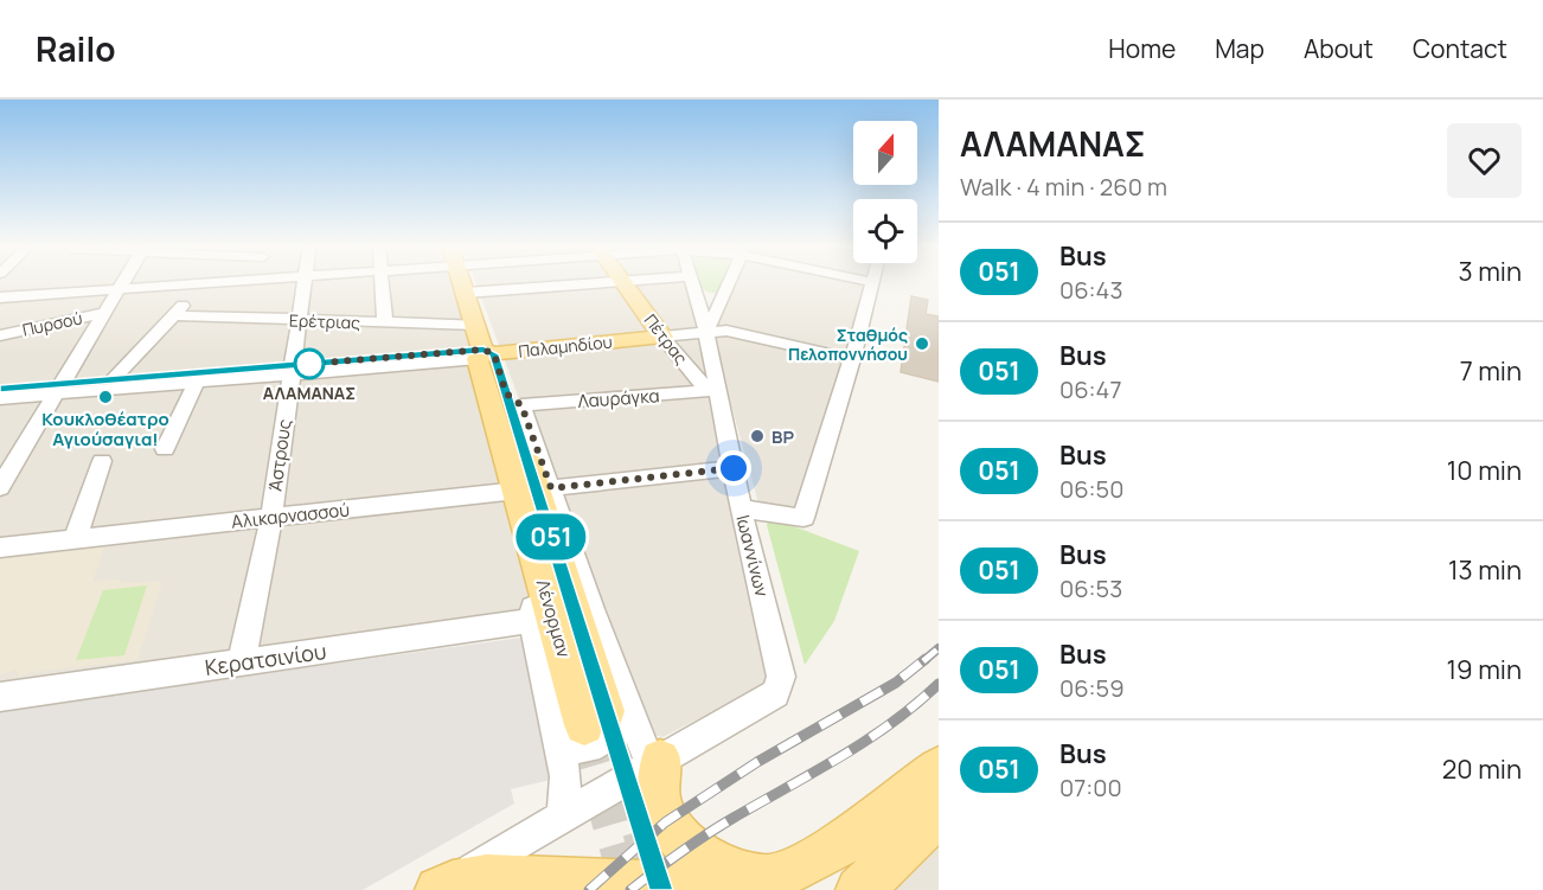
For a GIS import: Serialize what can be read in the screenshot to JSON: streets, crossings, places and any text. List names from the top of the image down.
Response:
{
  "streets": {
    "main road": ["Πέτρας", "Παλαμηδίου", "Λένορμαν"],
    "street": [
      "Ερέτριας",
      "Πυρσού",
      "Λαυράγκα",
      "Άστρους",
      "Αλικαρνασσού",
      "Ιωαννίνων",
      "Κερατσινίου"
    ]
  },
  "crossings": [
    ["Ερέτριας", "Άστρους"],
    ["Ερέτριας", "Λένορμαν"],
    ["Πέτρας", "Παλαμηδίου"],
    ["Πέτρας", "Λαυράγκα"],
    ["Πέτρας", "Ιωαννίνων"],
    ["Παλαμηδίου", "Άστρους"],
    ["Παλαμηδίου", "Ιωαννίνων"],
    ["Παλαμηδίου", "Λένορμαν"],
    ["Λαυράγκα", "Ιωαννίνων"],
    ["Λαυράγκα", "Λένορμαν"],
    ["Άστρους", "Αλικαρνασσού"],
    ["Άστρους", "Κερατσινίου"]
  ],
  "places": [
    "Σταθμός Πελοποννήσου",
    "ΑΛΑΜΑΝΑΣ",
    "Κουκλοθέατρο Αγιούσαγια!",
    "BP"
  ],
  "lines": ["bus line 051"],
  "north": "top",
  "page": {
    "header": "Railo",
    "nav": [
      "Home",
      "Map",
      "About",
      "Contact"
    ],
    "on_map": "051",
    "heading": ["ΑΛΑΜΑΝΑΣ", "Walk · 4 min · 260 m"],
    "list": [
      {
        "mark": "051",
        "name": "Bus",
        "note": "06:43",
        "value": "3 min"
      },
      {
        "mark": "051",
        "name": "Bus",
        "note": "06:47",
        "value": "7 min"
      },
      {
        "mark": "051",
        "name": "Bus",
        "note": "06:50",
        "value": "10 min"
      },
      {
        "mark": "051",
        "name": "Bus",
        "note": "06:53",
        "value": "13 min"
      },
      {
        "mark": "051",
        "name": "Bus",
        "note": "06:59",
        "value": "19 min"
      },
      {
        "mark": "051",
        "name": "Bus",
        "note": "07:00",
        "value": "20 min"
      }
    ]
  }
}
